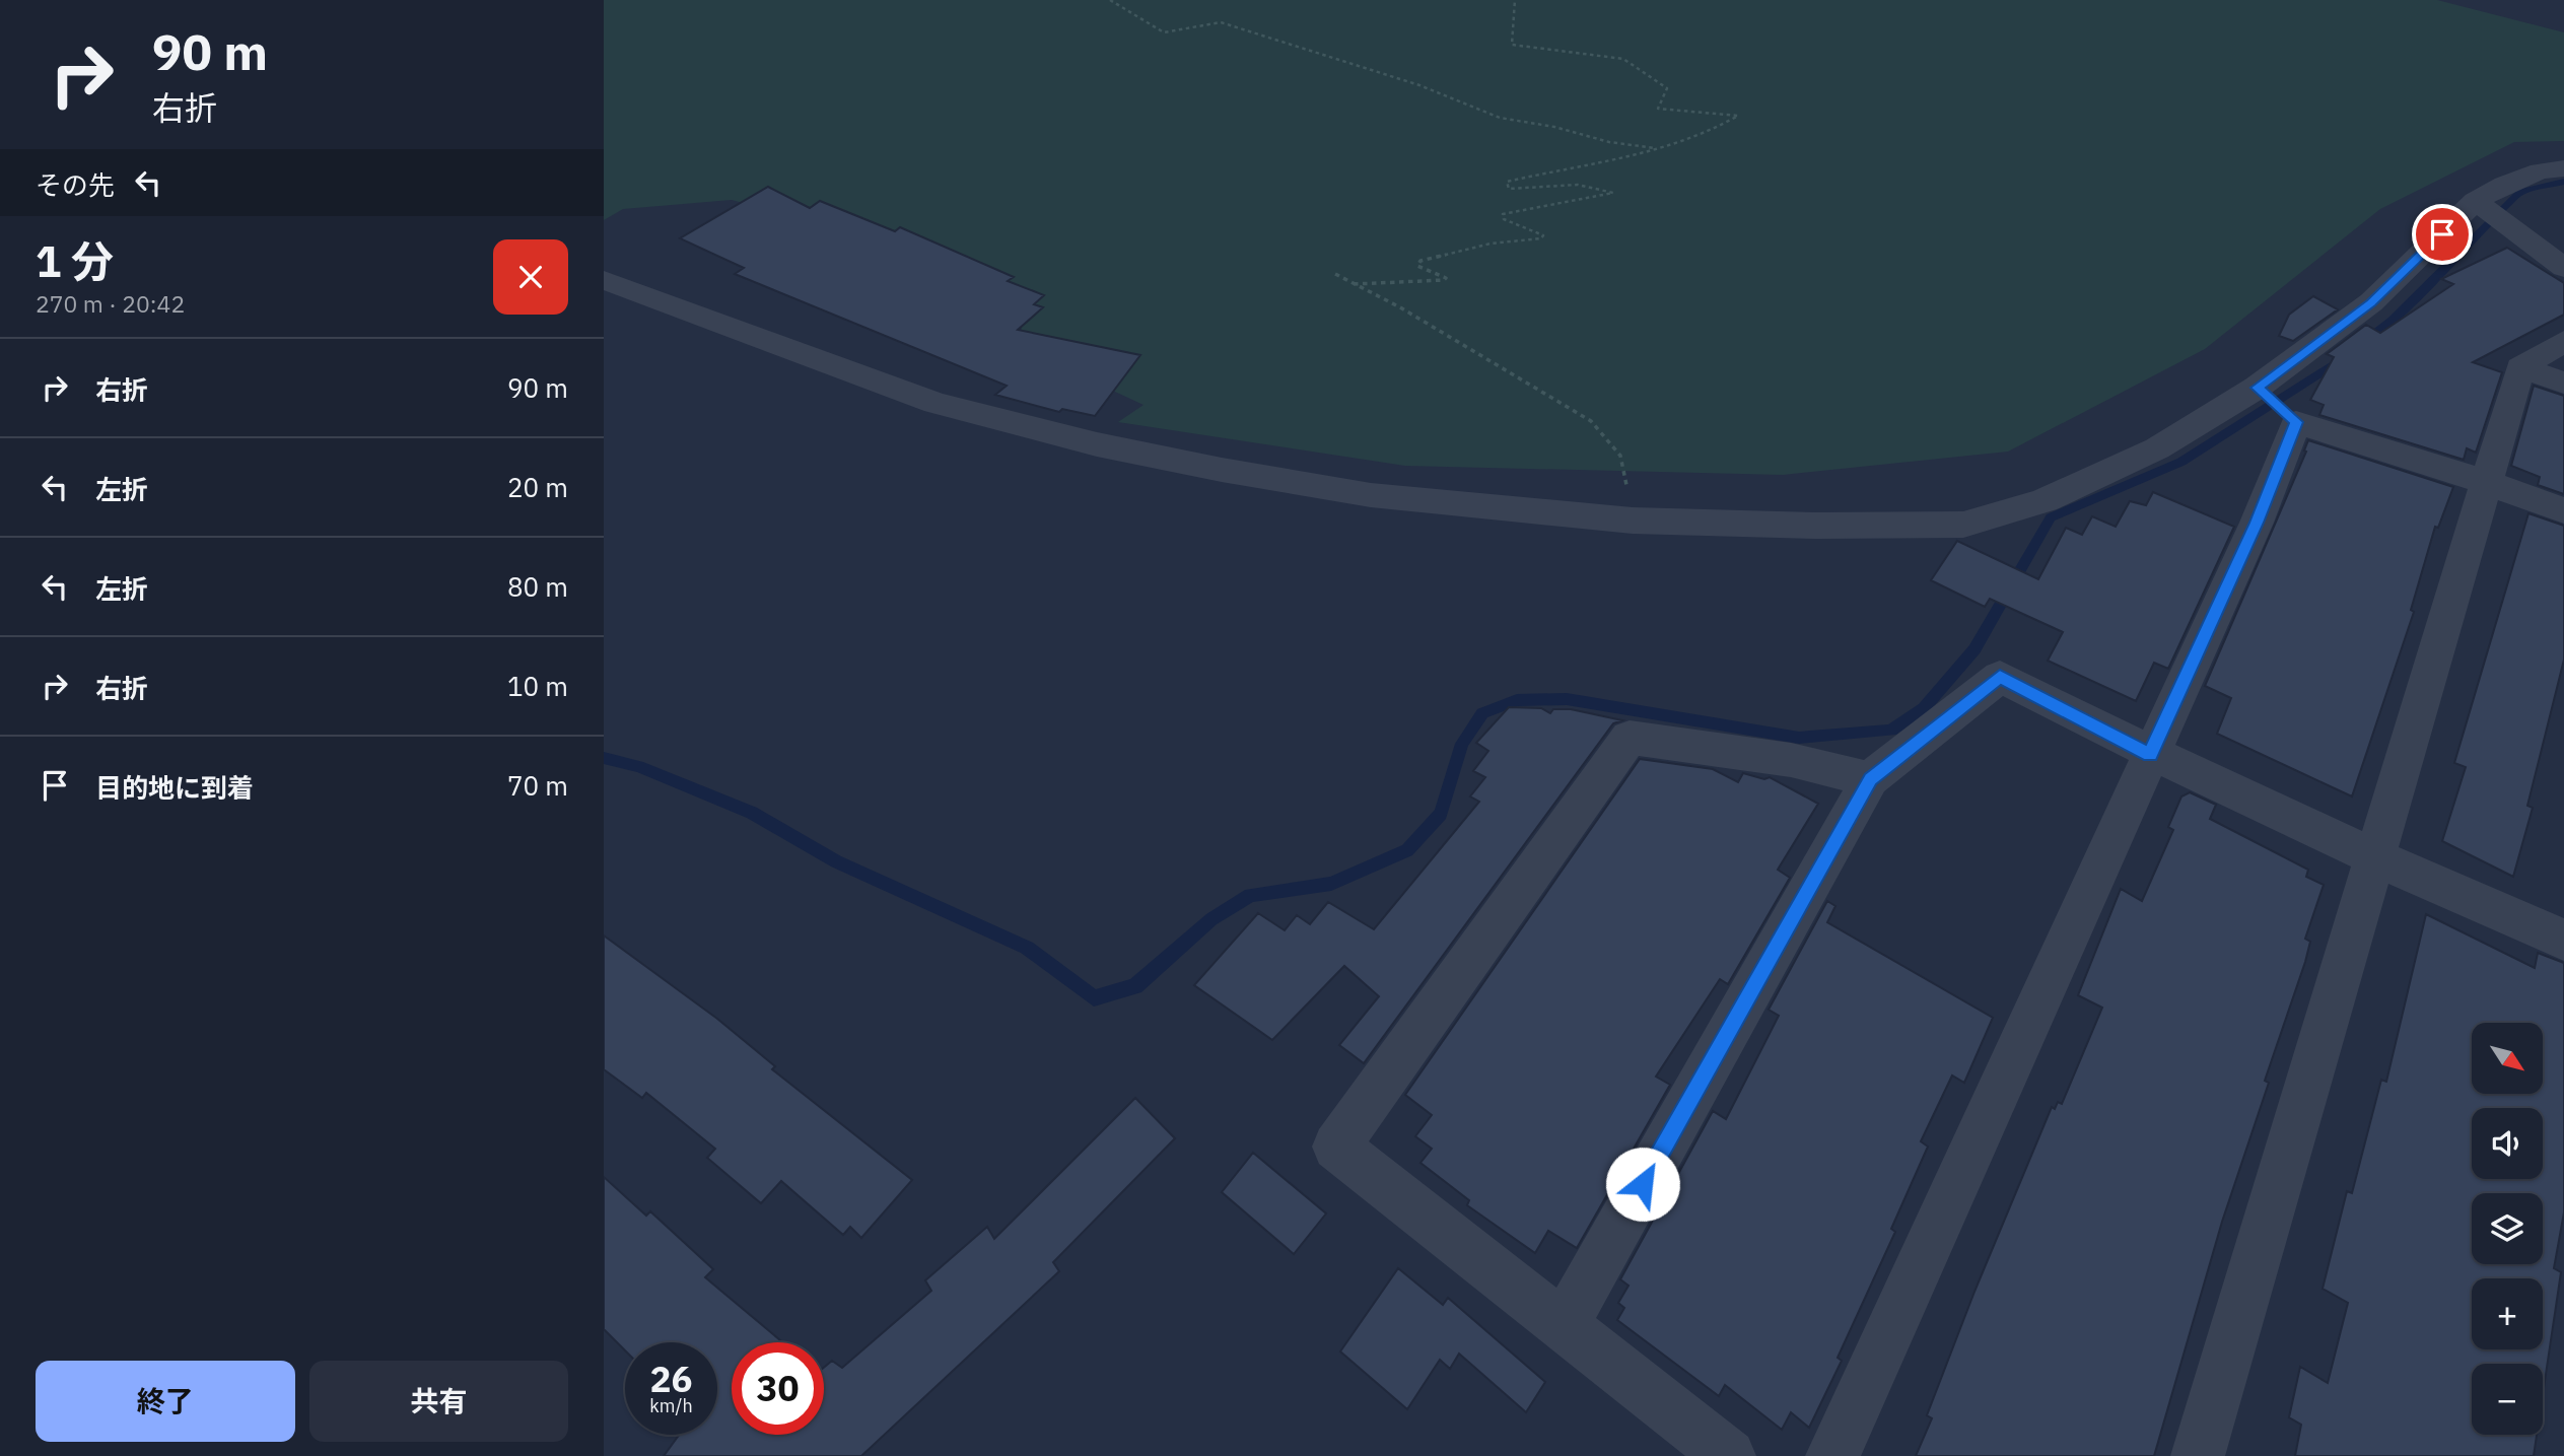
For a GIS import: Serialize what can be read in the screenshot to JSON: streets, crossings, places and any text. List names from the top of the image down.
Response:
{
  "north": "bottom right",
  "page": {
    "turn": ["90 m", "右折"],
    "then": "その先",
    "heading": ["1 分", "270 m · 20:42"],
    "list": [
      {
        "name": "右折",
        "value": "90 m"
      },
      {
        "name": "左折",
        "value": "20 m"
      },
      {
        "name": "左折",
        "value": "80 m"
      },
      {
        "name": "右折",
        "value": "10 m"
      },
      {
        "name": "目的地に到着",
        "value": "70 m"
      }
    ],
    "map_buttons": ["+", "−"],
    "speed": "26 km/h",
    "limit": "30",
    "buttons": ["終了", "共有"]
  }
}
